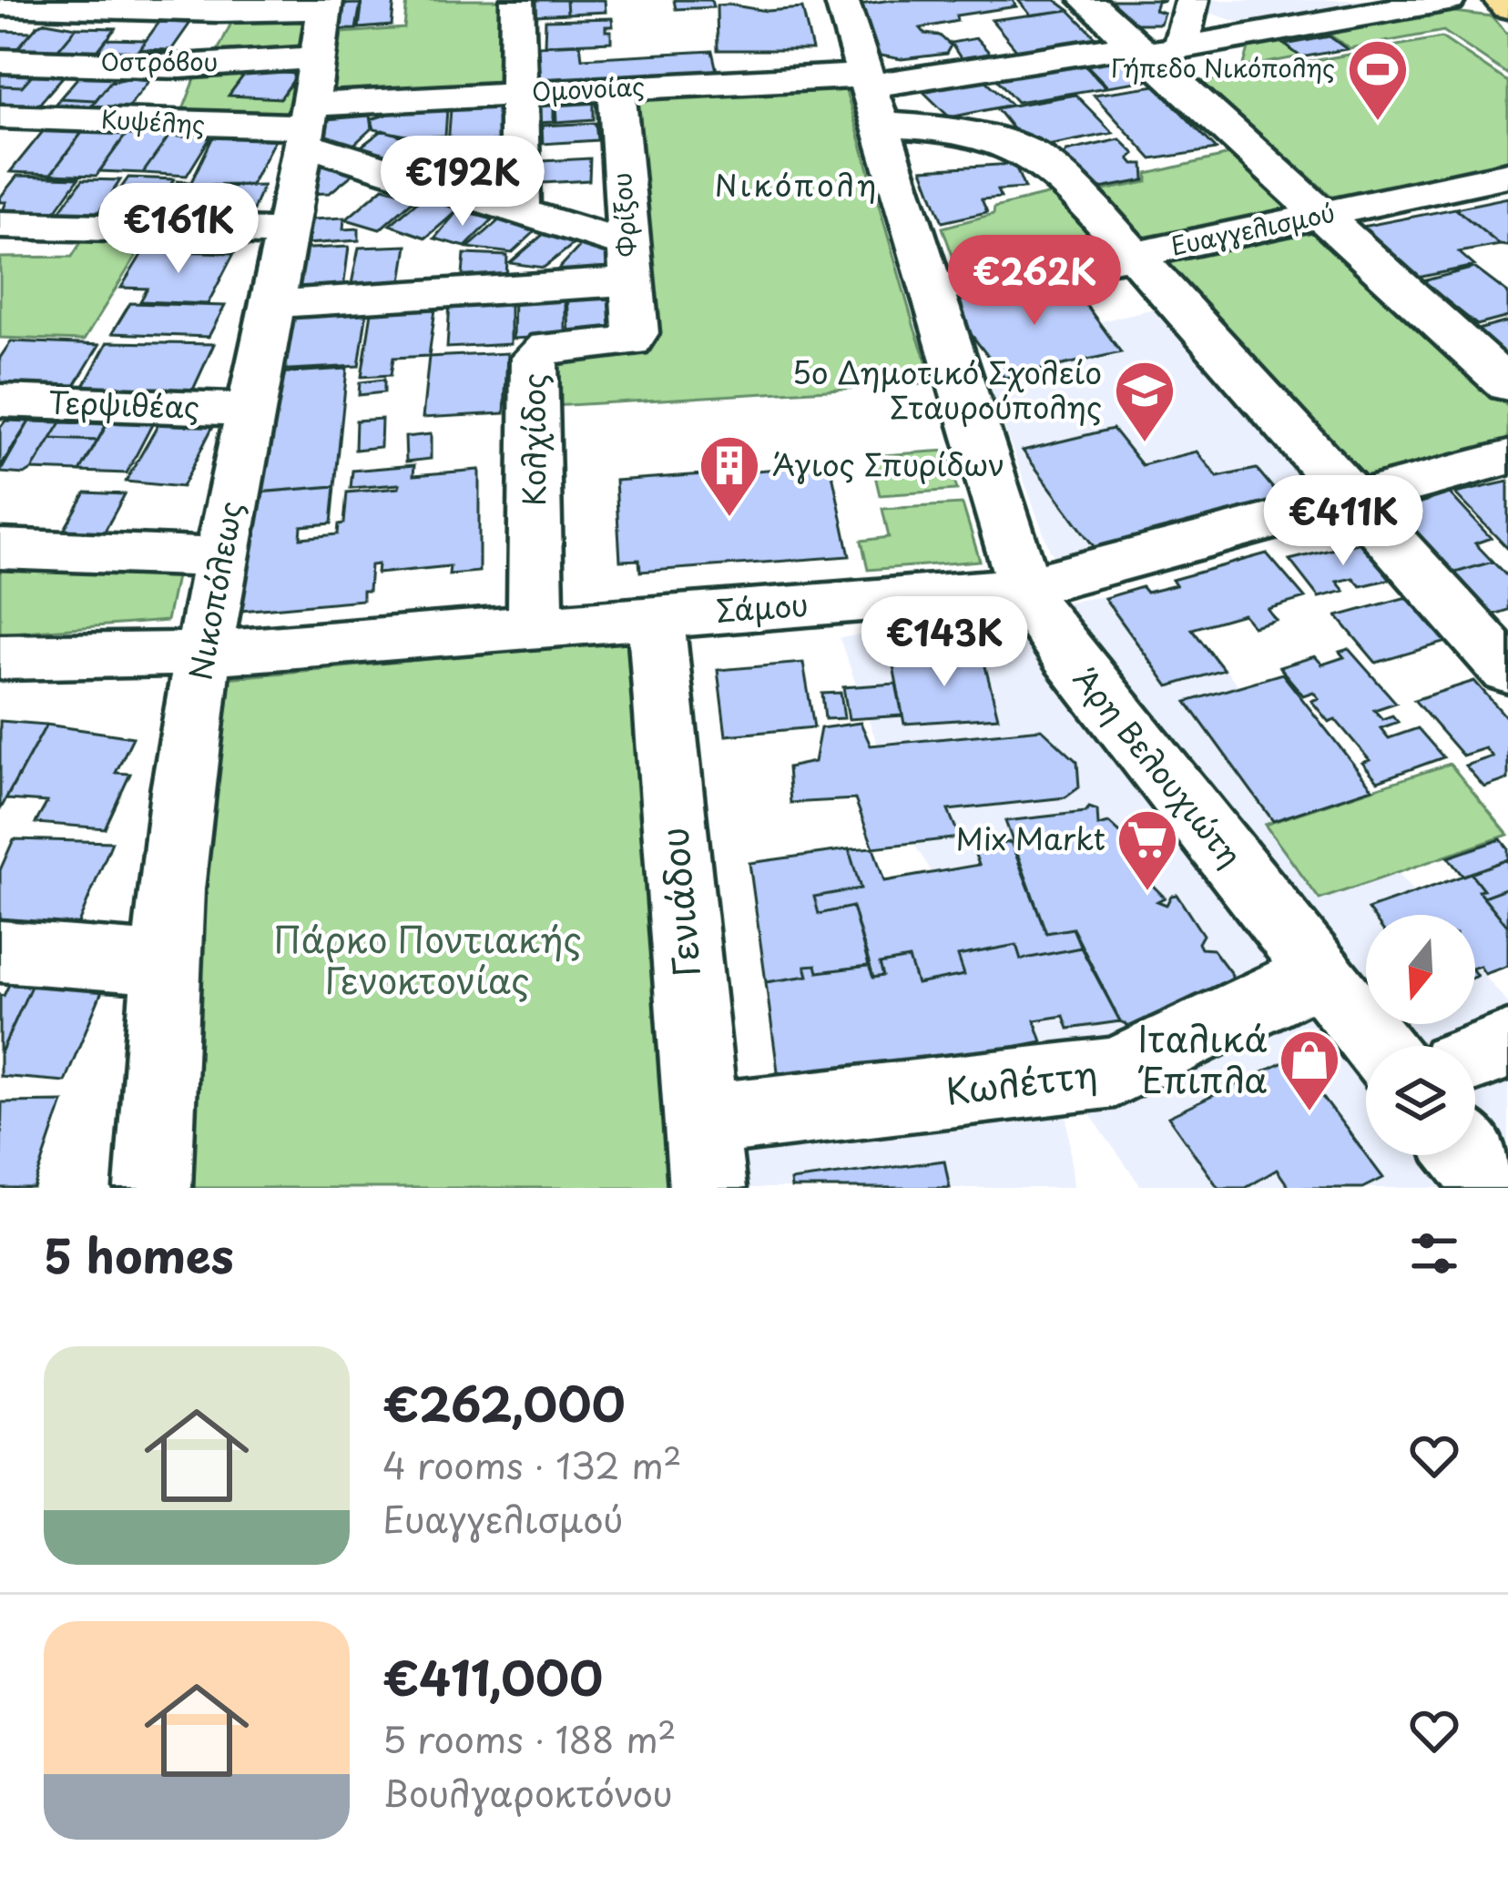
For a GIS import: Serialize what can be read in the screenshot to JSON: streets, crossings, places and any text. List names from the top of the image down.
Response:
{
  "streets": {
    "street": [
      "Οστρόβου",
      "Ομονοίας",
      "Κυψέλης",
      "Φρίξου",
      "Ευαγγελισμού",
      "Τερψιθέας",
      "Κολχίδος",
      "Νικοπόλεως",
      "Σάμου",
      "Άρη Βελουχιώτη",
      "Γενιάδου",
      "Κωλέττη"
    ]
  },
  "crossings": [
    ["Οστρόβου", "Νικοπόλεως"],
    ["Ομονοίας", "Κυψέλης"],
    ["Ομονοίας", "Φρίξου"],
    ["Ομονοίας", "Νικοπόλεως"],
    ["Ομονοίας", "Άρη Βελουχιώτη"],
    ["Κυψέλης", "Νικοπόλεως"],
    ["Φρίξου", "Κολχίδος"],
    ["Ευαγγελισμού", "Άρη Βελουχιώτη"],
    ["Τερψιθέας", "Νικοπόλεως"],
    ["Κολχίδος", "Σάμου"],
    ["Νικοπόλεως", "Σάμου"],
    ["Σάμου", "Άρη Βελουχιώτη"],
    ["Σάμου", "Γενιάδου"],
    ["Άρη Βελουχιώτη", "Κωλέττη"],
    ["Γενιάδου", "Κωλέττη"]
  ],
  "districts": ["Νικόπολη"],
  "parks": ["Πάρκο Ποντιακής Γενοκτονίας"],
  "places": {
    "sports": ["Γήπεδο Νικόπολης"],
    "school or university": ["5ο Δημοτικό Σχολείο Σταυρούπολης"],
    "building": ["Άγιος Σπυρίδων"],
    "supermarket": ["Mix Markt"],
    "shop": ["Ιταλικά Έπιπλα"]
  },
  "north": "bottom",
  "page": {
    "price": [
      "€192K",
      "€161K",
      "€262K",
      "€411K",
      "€143K"
    ],
    "heading": "5 homes",
    "list": [
      {
        "name": "€262,000",
        "note": "4 rooms · 132 m² · Ευαγγελισμού"
      },
      {
        "name": "€411,000",
        "note": "5 rooms · 188 m² · Βουλγαροκτόνου"
      }
    ]
  }
}
